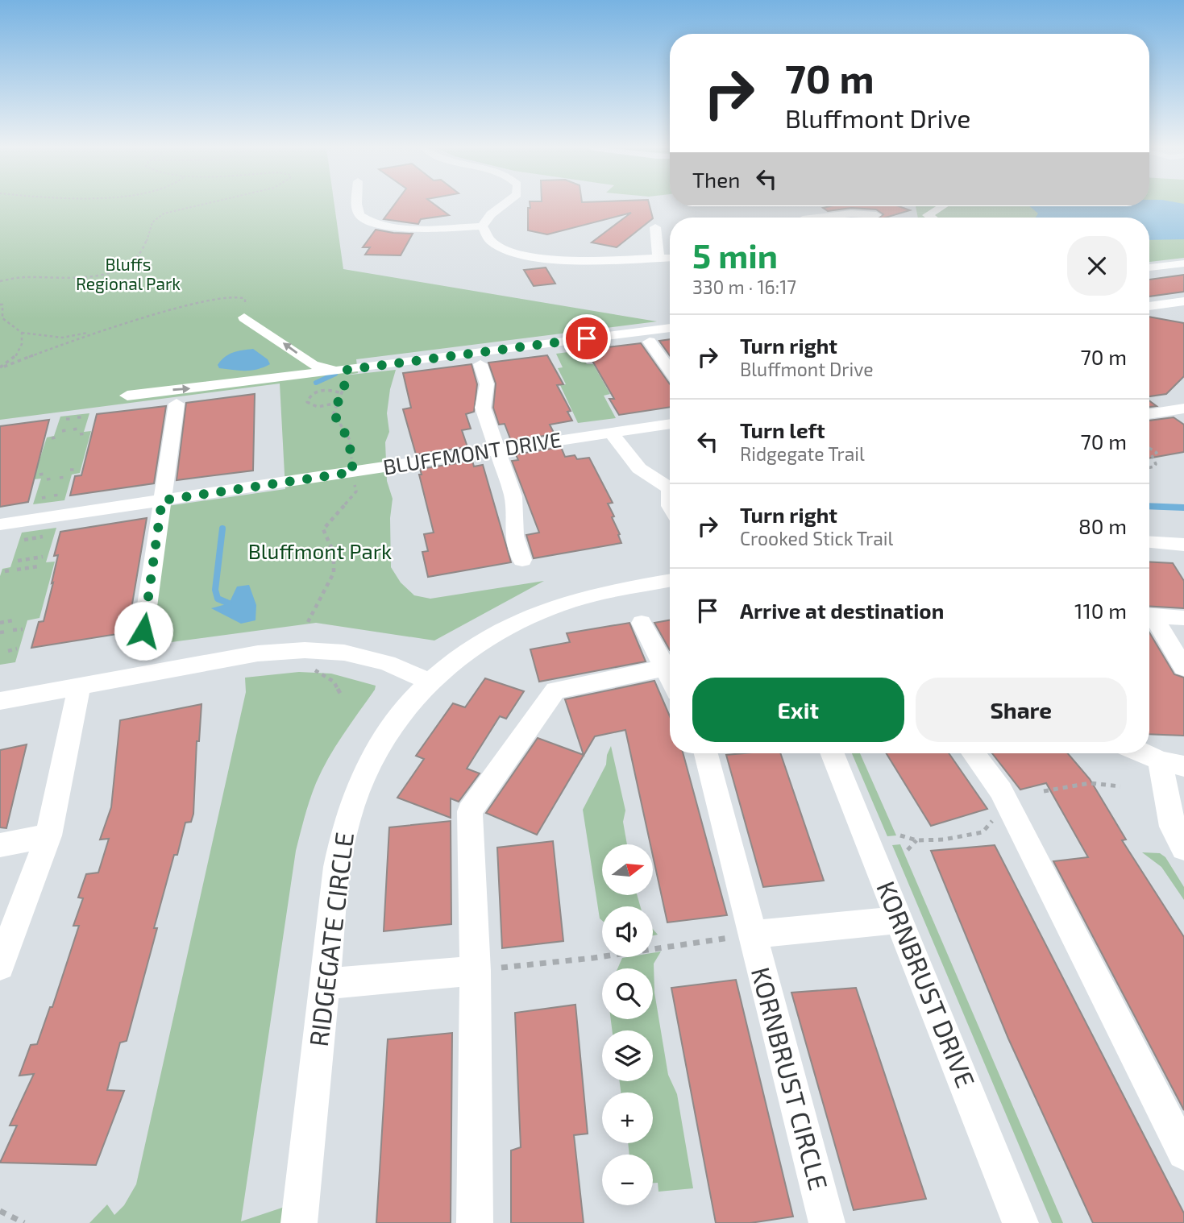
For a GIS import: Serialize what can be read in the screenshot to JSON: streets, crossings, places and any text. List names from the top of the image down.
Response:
{
  "streets": {
    "street": [
      "BLUFFMONT DRIVE",
      "RIDGEGATE CIRCLE",
      "KORNBRUST DRIVE",
      "KORNBRUST CIRCLE"
    ]
  },
  "crossings": [
    ["KORNBRUST DRIVE", "KORNBRUST CIRCLE"]
  ],
  "parks": ["Bluffs Regional Park", "Bluffmont Park"],
  "north": "right",
  "page": {
    "turn": ["70 m", "Bluffmont Drive"],
    "then": "Then",
    "heading": ["5 min", "330 m · 16:17"],
    "list": [
      {
        "name": "Turn right",
        "note": "Bluffmont Drive",
        "value": "70 m"
      },
      {
        "name": "Turn left",
        "note": "Ridgegate Trail",
        "value": "70 m"
      },
      {
        "name": "Turn right",
        "note": "Crooked Stick Trail",
        "value": "80 m"
      },
      {
        "name": "Arrive at destination",
        "value": "110 m"
      }
    ],
    "buttons": ["Exit", "Share"],
    "map_buttons": ["+", "−"]
  }
}
